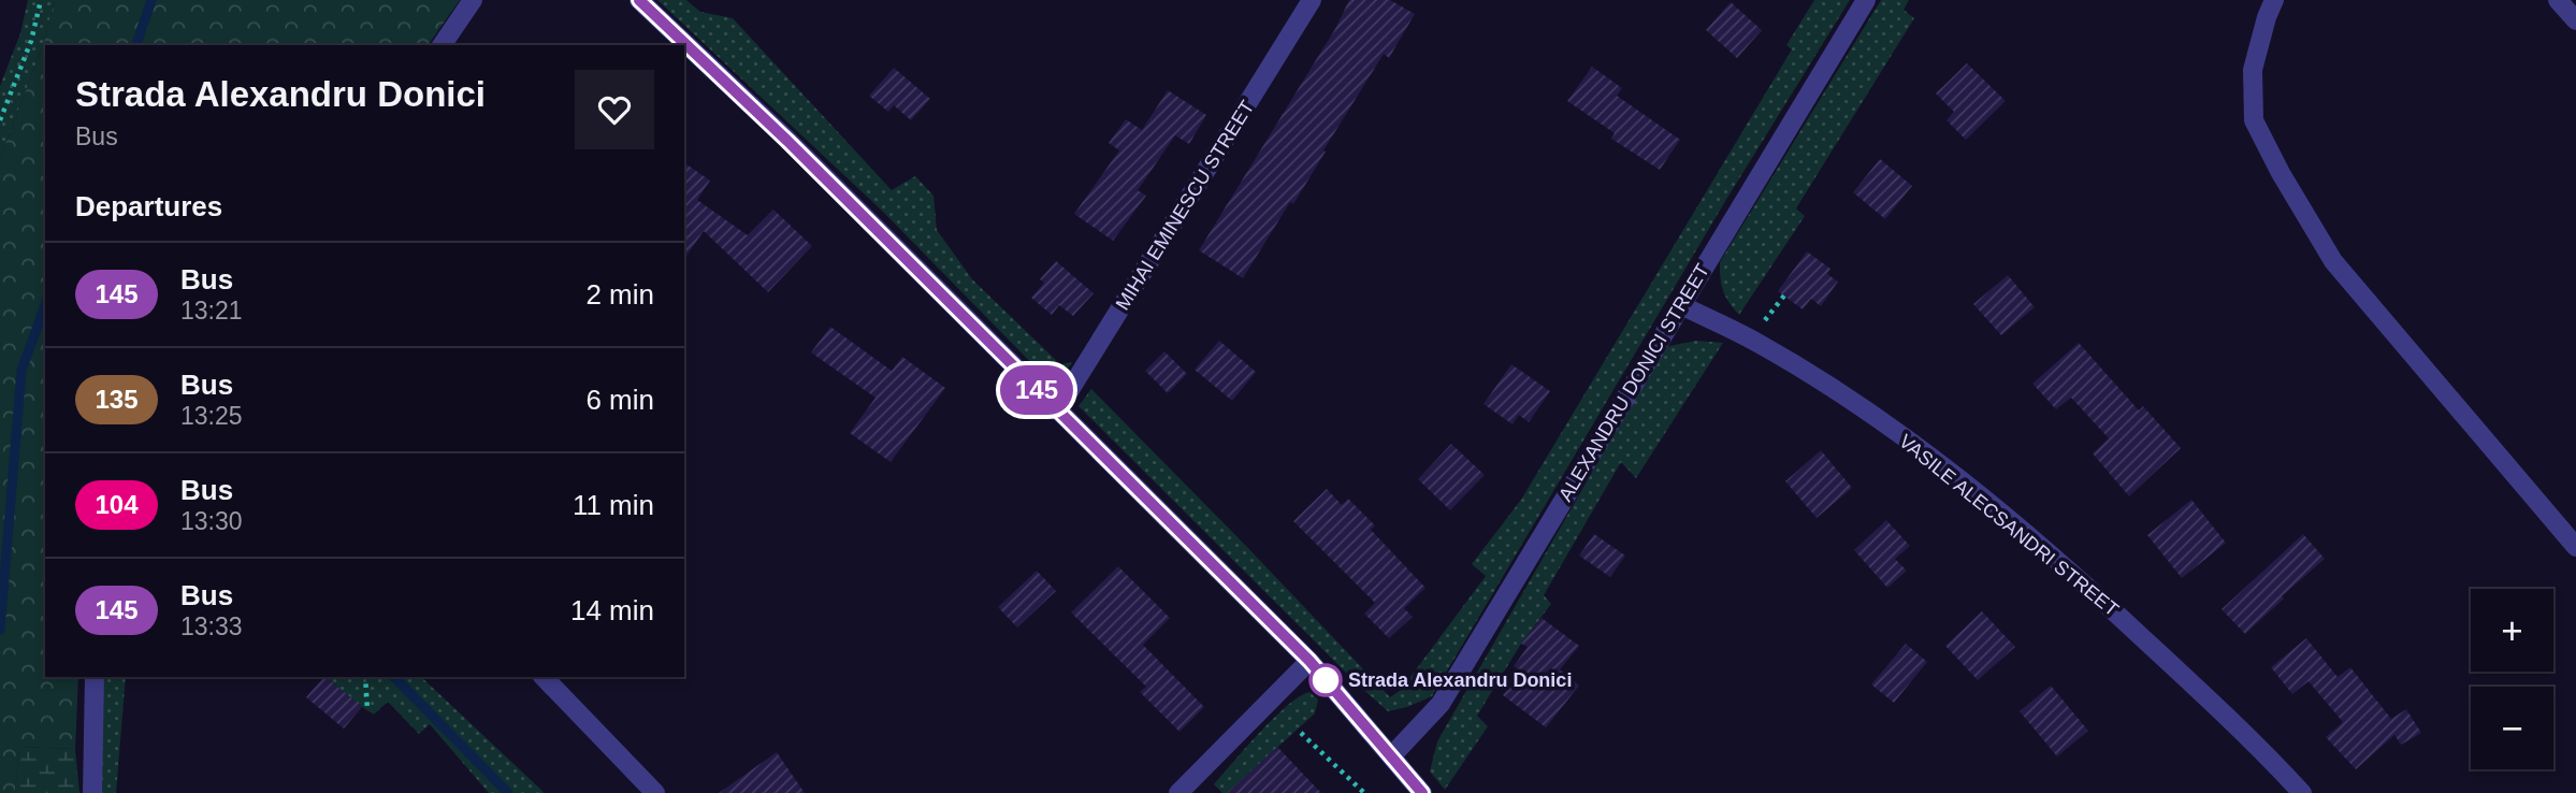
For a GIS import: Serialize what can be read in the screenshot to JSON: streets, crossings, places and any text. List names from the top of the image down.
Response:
{
  "streets": {
    "street": ["MIHAI EMINESCU STREET", "ALEXANDRU DONICI STREET", "VASILE ALECSANDRI STREET"]
  },
  "crossings": [
    ["ALEXANDRU DONICI STREET", "VASILE ALECSANDRI STREET"]
  ],
  "places": ["Strada Alexandru Donici"],
  "lines": ["bus line 145"],
  "page": {
    "on_map": "145",
    "heading": [
      ["Strada Alexandru Donici", "Bus"],
      "Departures"
    ],
    "list": [
      {
        "mark": "145",
        "name": "Bus",
        "note": "13:21",
        "value": "2 min"
      },
      {
        "mark": "135",
        "name": "Bus",
        "note": "13:25",
        "value": "6 min"
      },
      {
        "mark": "104",
        "name": "Bus",
        "note": "13:30",
        "value": "11 min"
      },
      {
        "mark": "145",
        "name": "Bus",
        "note": "13:33",
        "value": "14 min"
      }
    ],
    "map_buttons": ["+", "−"]
  }
}
